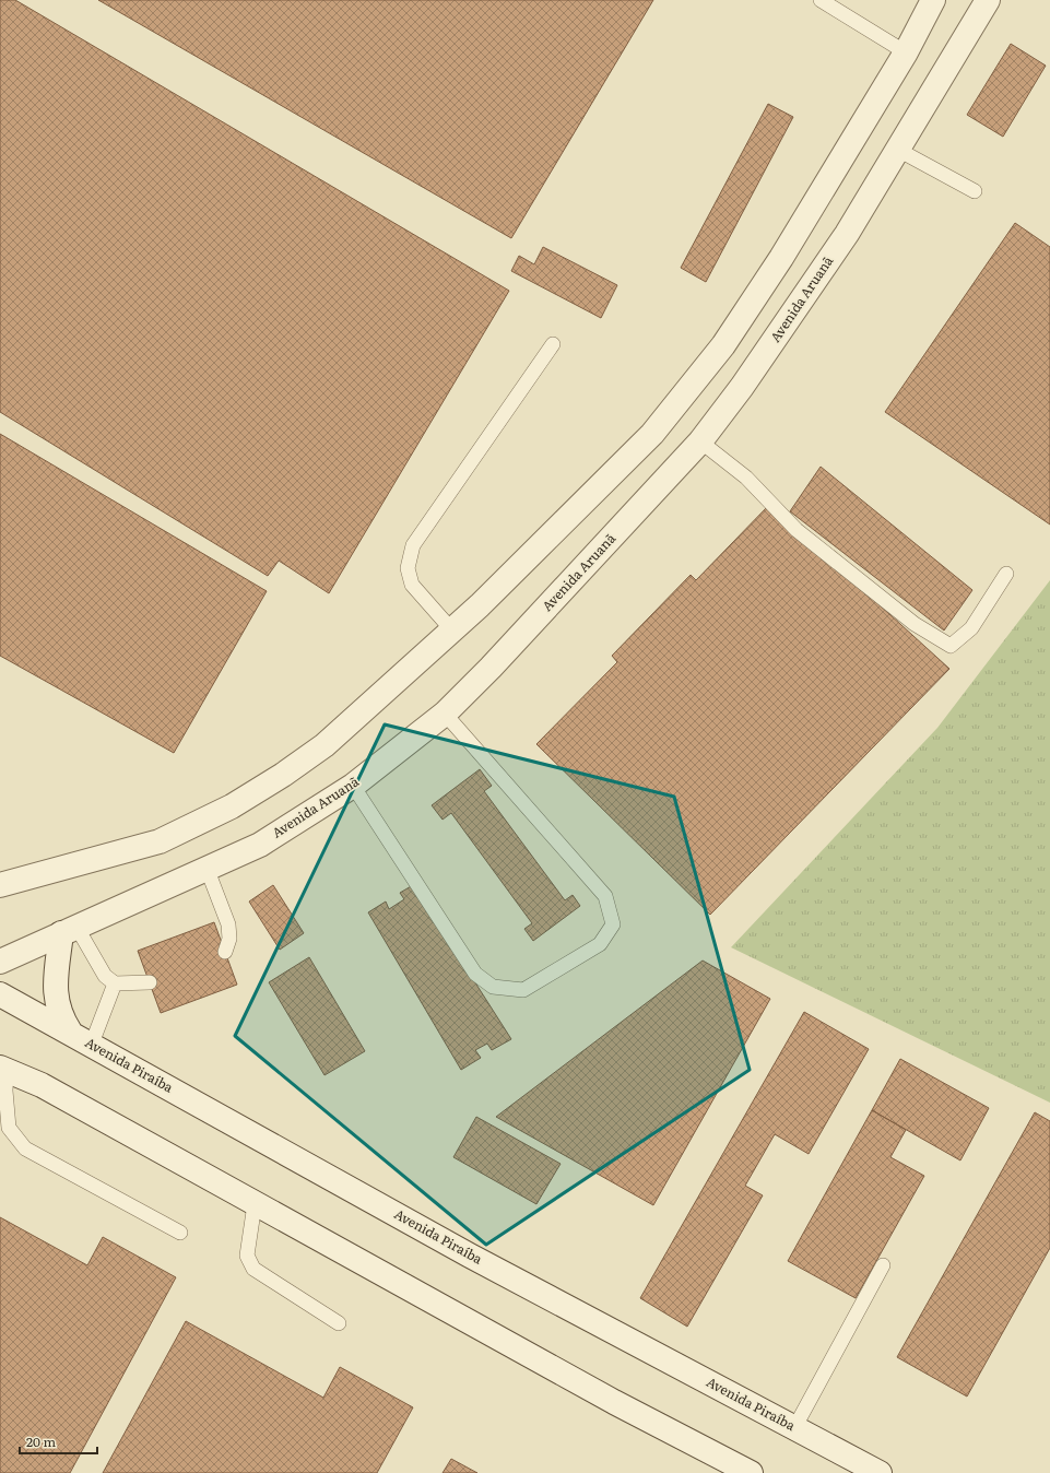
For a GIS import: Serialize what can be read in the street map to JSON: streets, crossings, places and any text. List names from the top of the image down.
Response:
{
  "streets": {
    "street": ["Avenida Aruanã", "Avenida Piraíba"]
  },
  "scale_bar": "20 m"
}
